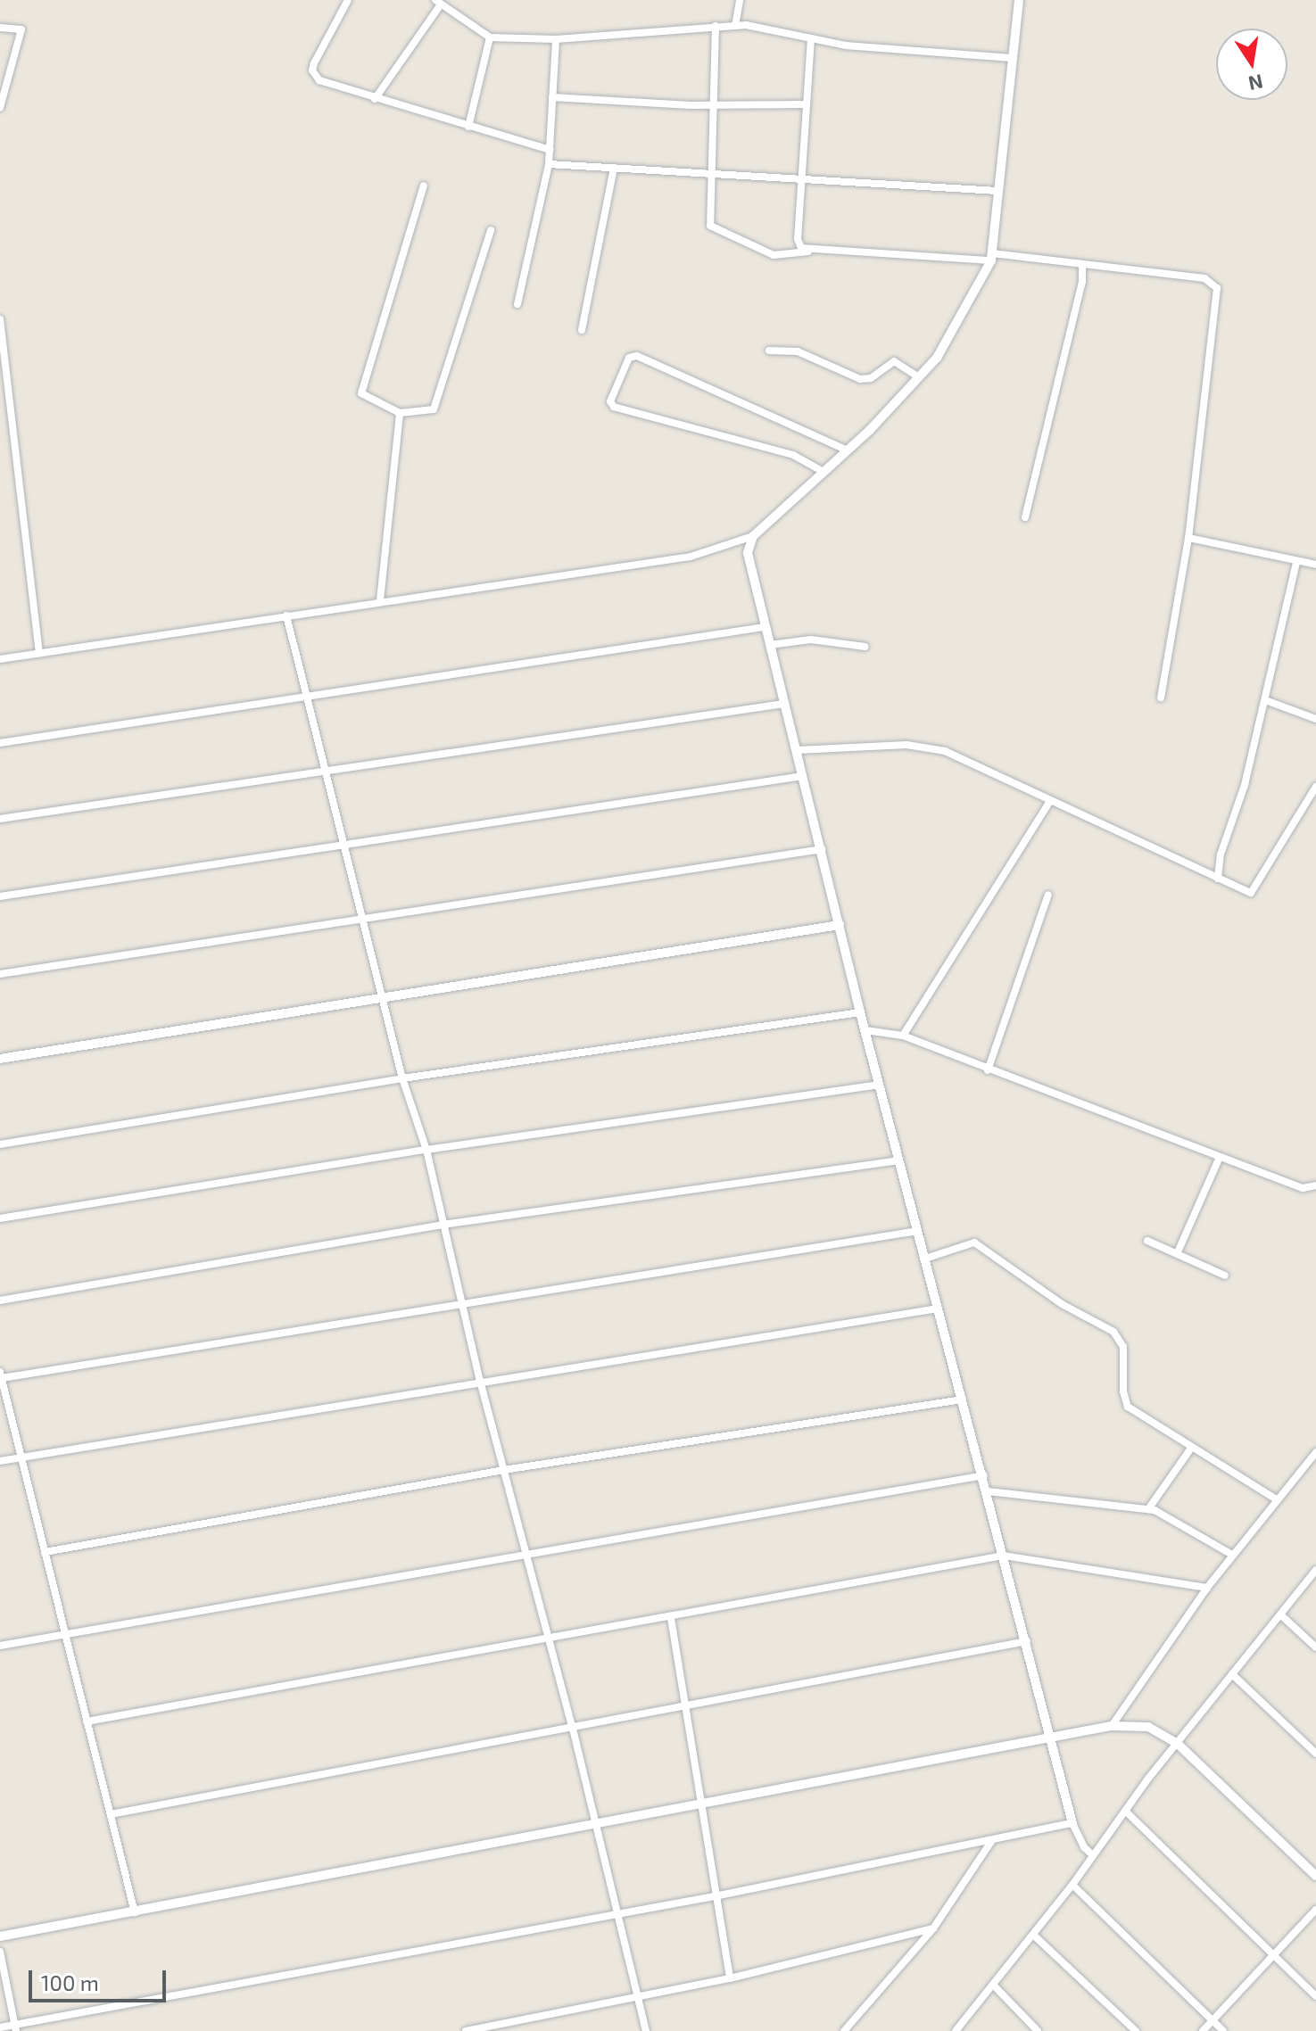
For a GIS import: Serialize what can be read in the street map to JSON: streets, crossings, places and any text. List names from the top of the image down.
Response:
{
  "scale_bar": "100 m",
  "north": "bottom"
}
